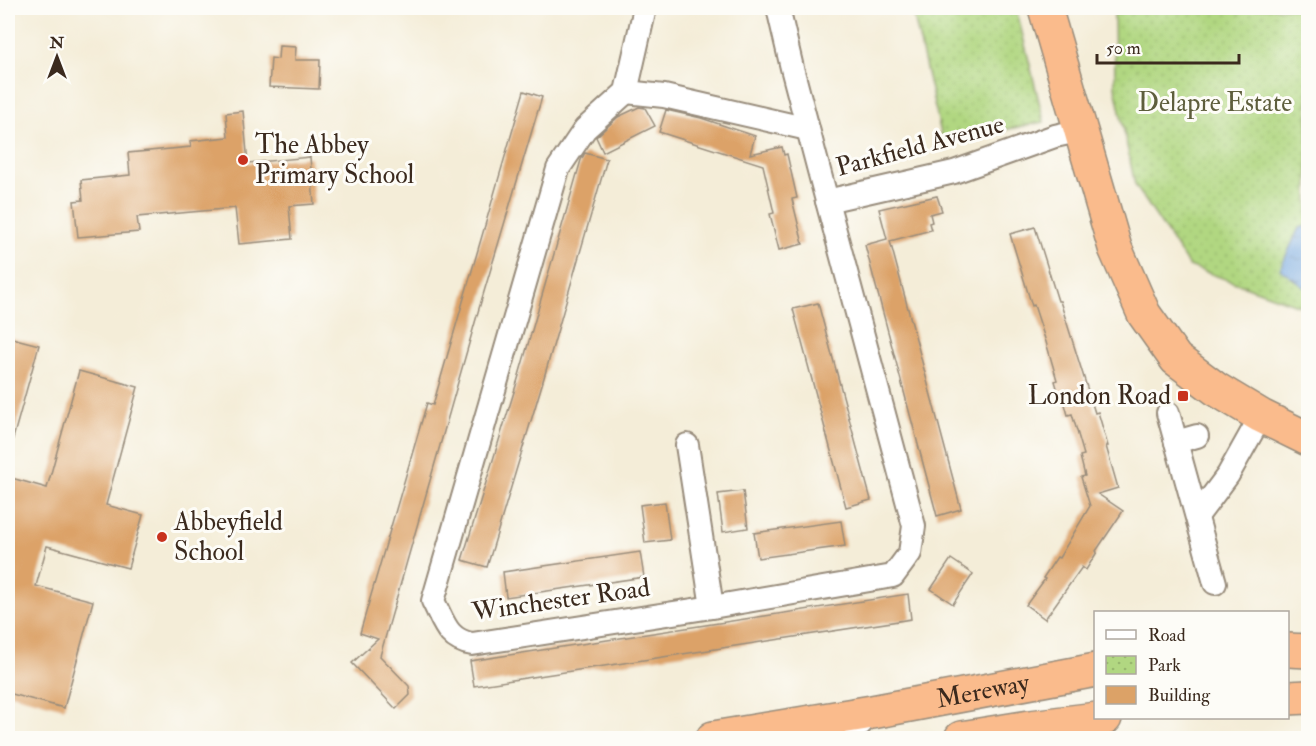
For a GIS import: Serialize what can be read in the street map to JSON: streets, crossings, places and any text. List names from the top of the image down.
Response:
{
  "streets": {
    "highway": ["Mereway"],
    "street": ["Parkfield Avenue", "Winchester Road"]
  },
  "crossings": [
    ["Parkfield Avenue", "Winchester Road"]
  ],
  "parks": ["Delapre Estate"],
  "places": {
    "other": ["The Abbey Primary School", "Abbeyfield School"],
    "transit": ["London Road"]
  },
  "legend": ["Road", "Park", "Building"],
  "scale_bar": "50 m",
  "north": "top"
}
